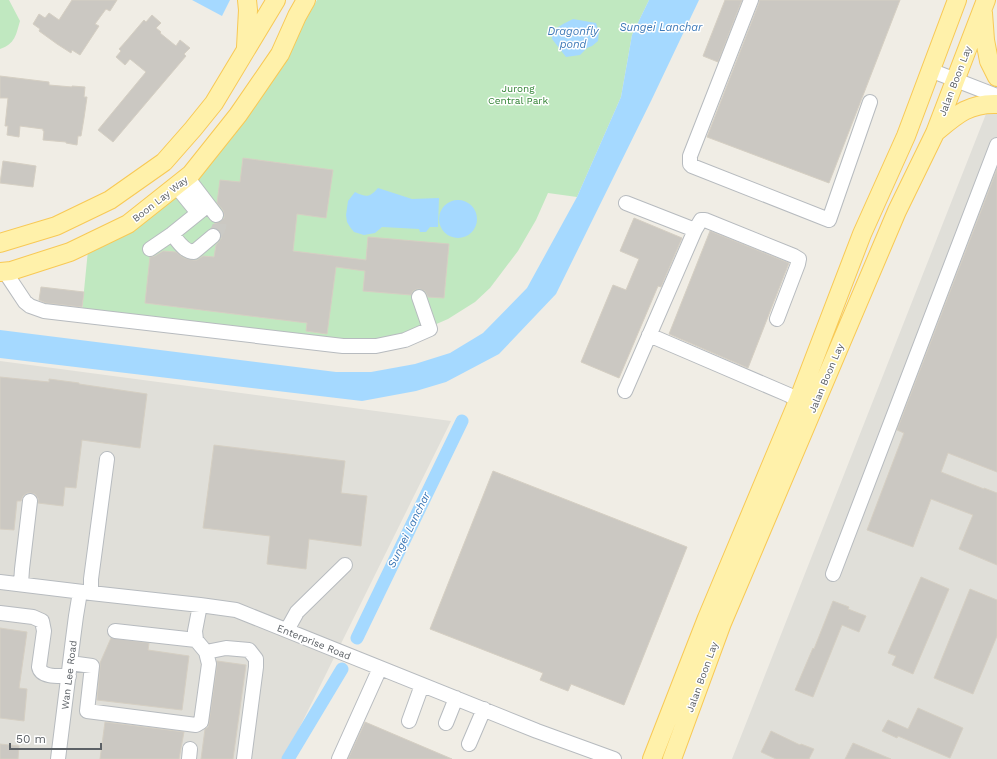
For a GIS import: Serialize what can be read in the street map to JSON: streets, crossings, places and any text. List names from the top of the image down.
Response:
{
  "streets": {
    "main road": ["Jalan Boon Lay", "Boon Lay Way"],
    "street": ["Enterprise Road", "Wan Lee Road"]
  },
  "crossings": [
    ["Enterprise Road", "Wan Lee Road"]
  ],
  "water": ["Sungei Lanchar", "Dragonfly pond"],
  "parks": ["Jurong Central Park"],
  "scale_bar": "50 m"
}
